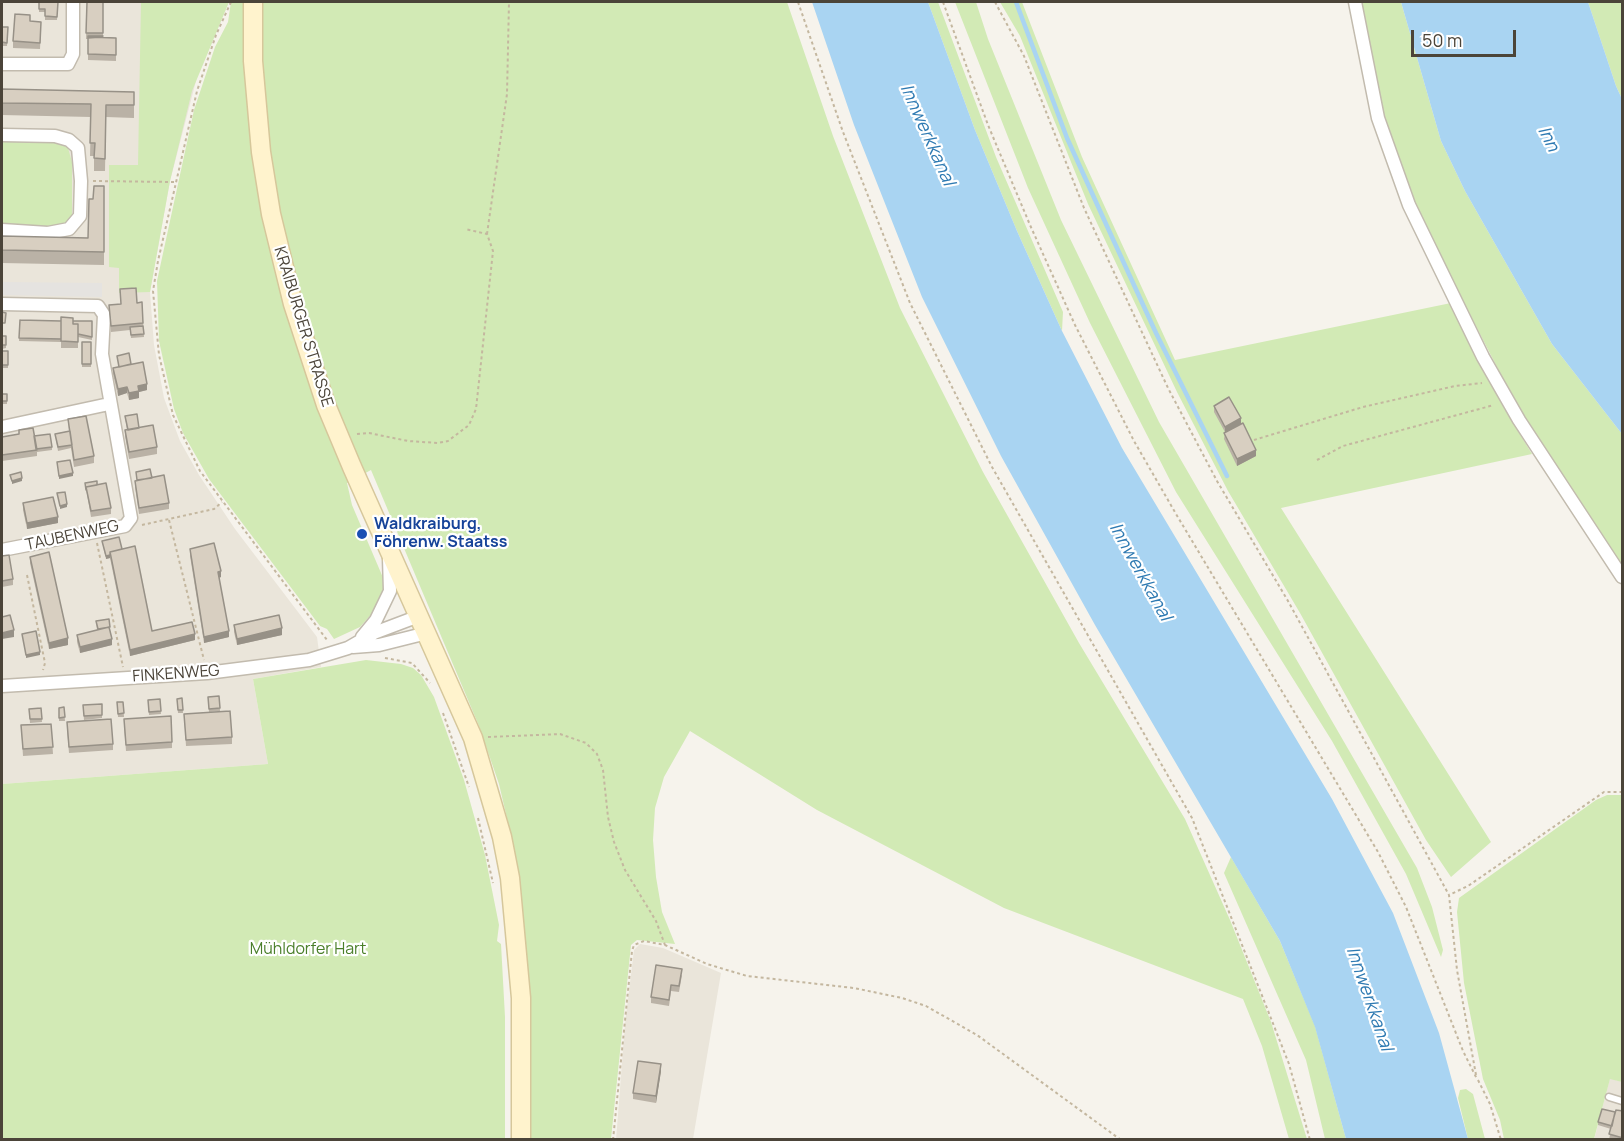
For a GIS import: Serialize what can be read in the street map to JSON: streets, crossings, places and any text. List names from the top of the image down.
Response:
{
  "streets": {
    "main road": ["KRAIBURGER STRASSE"],
    "street": ["TAUBENWEG", "FINKENWEG"]
  },
  "crossings": [
    ["KRAIBURGER STRASSE", "FINKENWEG"]
  ],
  "water": ["Innwerkkanal", "Inn"],
  "parks": ["Mühldorfer Hart"],
  "places": ["Waldkraiburg, Föhrenw. Staatss"],
  "scale_bar": "50 m"
}
